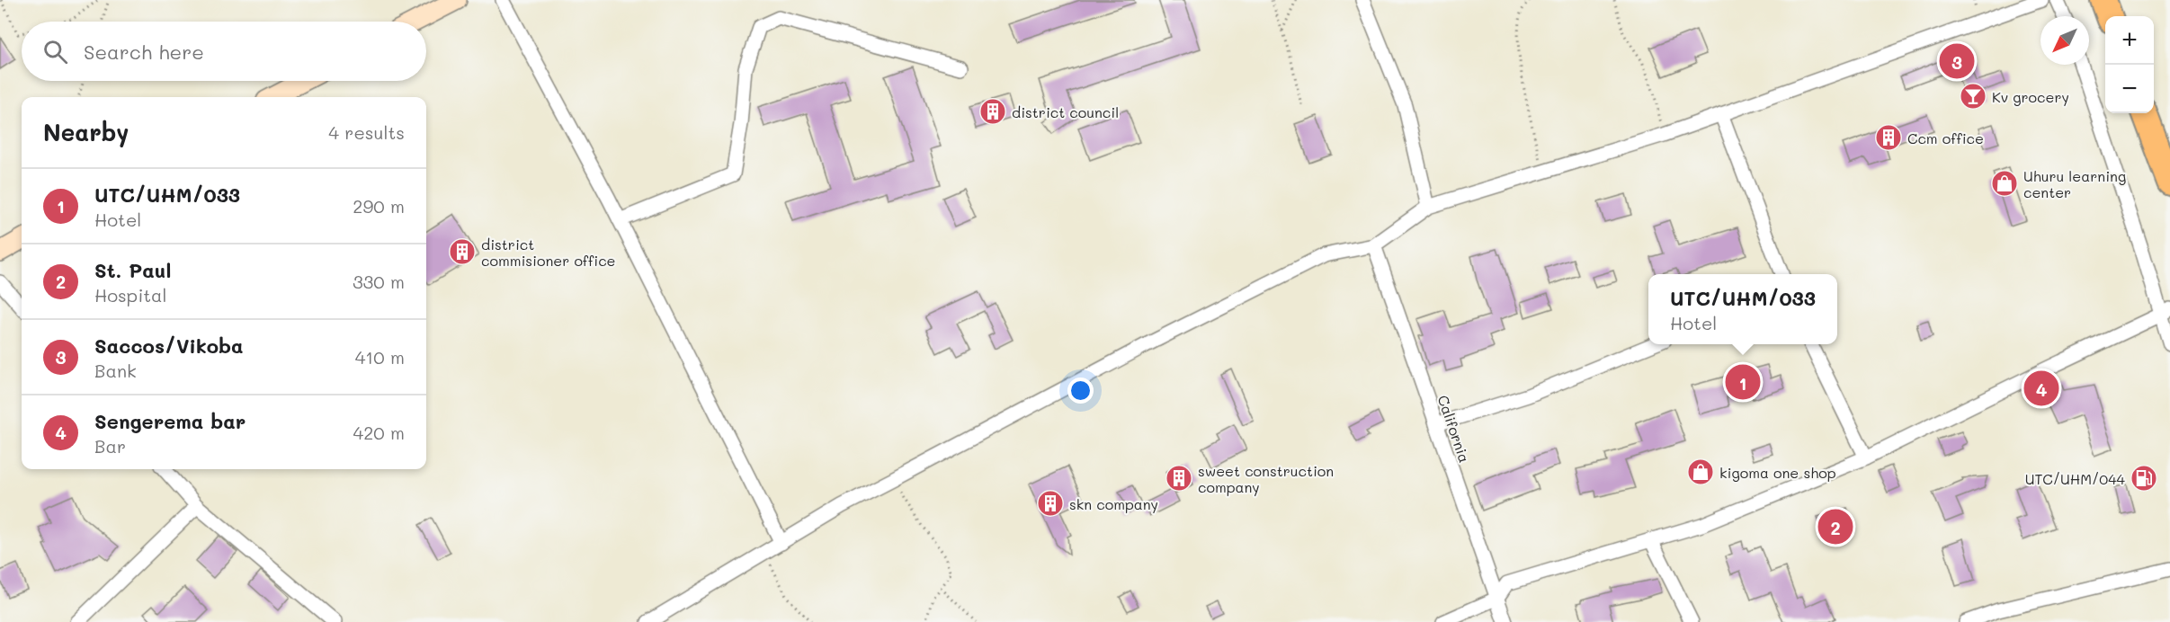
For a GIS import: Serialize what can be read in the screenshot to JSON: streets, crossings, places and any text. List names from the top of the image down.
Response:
{
  "streets": {
    "street": ["California"]
  },
  "places": {
    "bar": ["Kv grocery"],
    "building": [
      "district council",
      "Ccm office",
      "district commisioner office",
      "sweet construction company",
      "skn company"
    ],
    "shop": ["Uhuru learning center", "kigoma one shop"],
    "fuel station": ["UTC/UHM/044"]
  },
  "north": "bottom left",
  "page": {
    "map_buttons": ["+", "−"],
    "search": "Search here",
    "pins": [
      "3",
      "1",
      "4",
      "2"
    ],
    "heading": ["Nearby", "4 results"],
    "list": [
      {
        "mark": "1",
        "name": "UTC/UHM/033",
        "note": "Hotel",
        "value": "290 m"
      },
      {
        "mark": "2",
        "name": "St. Paul",
        "note": "Hospital",
        "value": "330 m"
      },
      {
        "mark": "3",
        "name": "Saccos/Vikoba",
        "note": "Bank",
        "value": "410 m"
      },
      {
        "mark": "4",
        "name": "Sengerema bar",
        "note": "Bar",
        "value": "420 m"
      }
    ],
    "popup": ["UTC/UHM/033", "Hotel"]
  }
}
